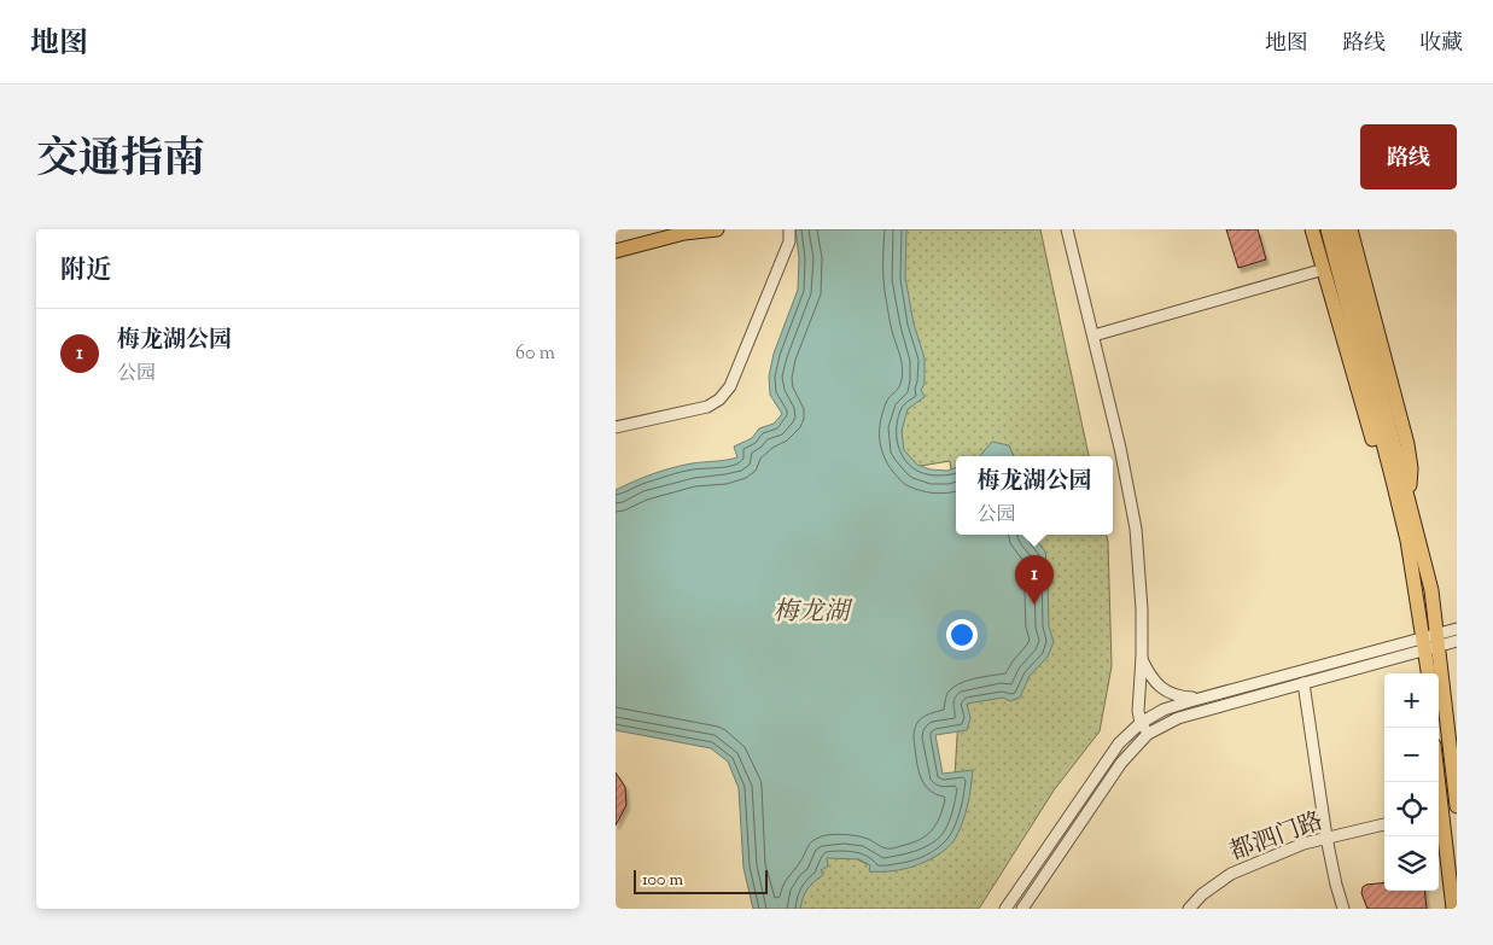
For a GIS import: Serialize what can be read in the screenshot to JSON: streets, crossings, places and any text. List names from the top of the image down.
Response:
{
  "streets": {
    "street": ["都泗门路"]
  },
  "water": ["梅龙湖"],
  "scale_bar": "100 m",
  "page": {
    "header": "地图",
    "nav": ["地图", "路线", "收藏"],
    "title": "交通指南",
    "buttons": "路线",
    "heading": "附近",
    "list": [
      {
        "mark": "1",
        "name": "梅龙湖公园",
        "note": "公园",
        "value": "60 m"
      }
    ],
    "popup": ["梅龙湖公园", "公园"],
    "pins": "1",
    "map_buttons": ["+", "−"],
    "scale": "100 m"
  }
}
